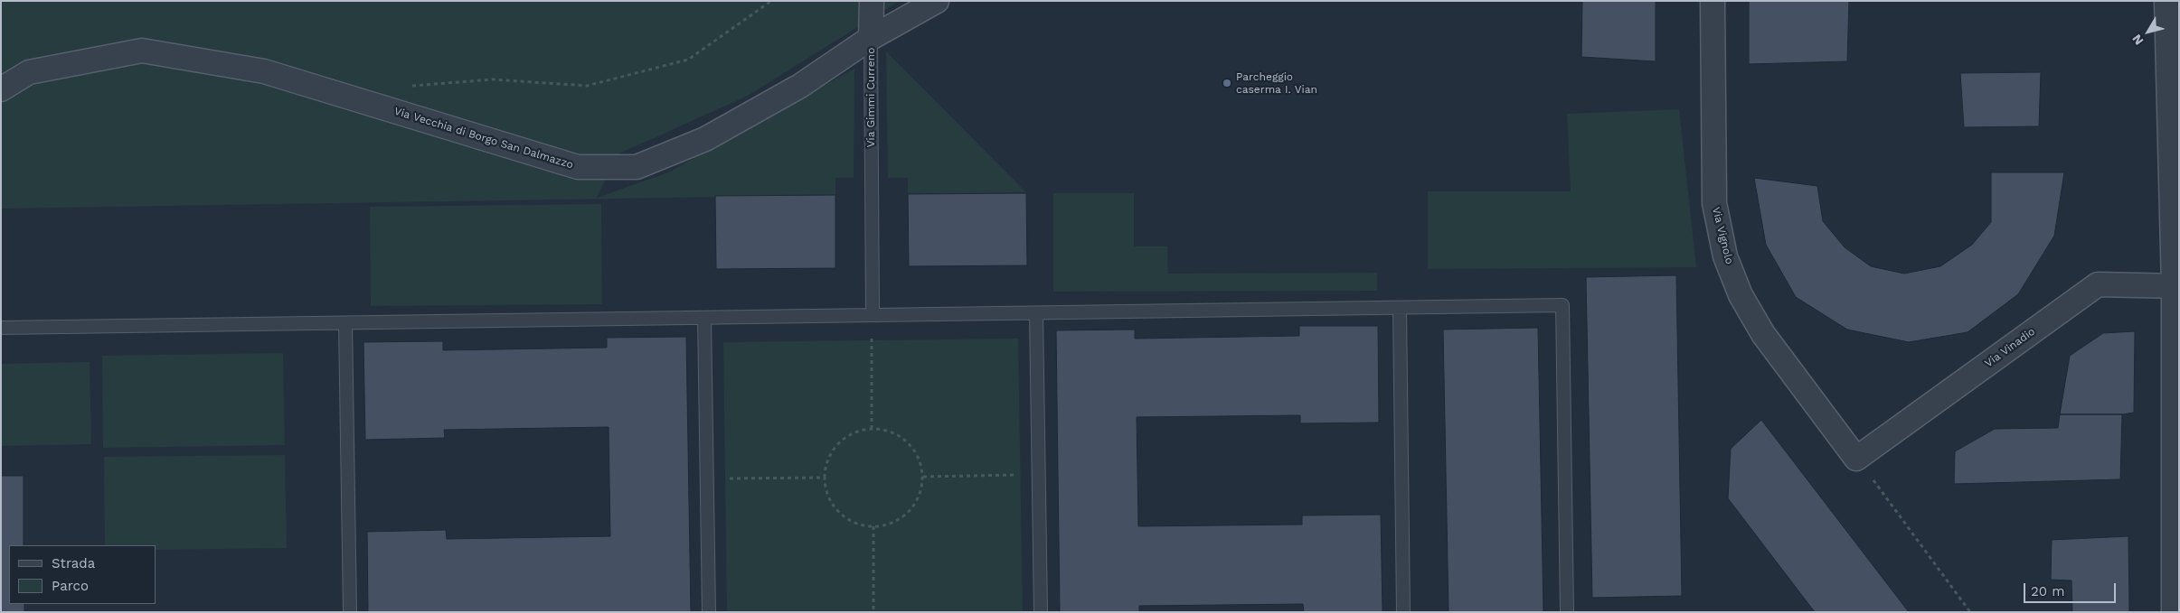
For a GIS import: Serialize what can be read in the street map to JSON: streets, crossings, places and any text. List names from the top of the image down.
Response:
{
  "streets": {
    "street": [
      "Via Gimmi Curreno",
      "Via Vecchia di Borgo San Dalmazzo",
      "Via Vignolo",
      "Via Vinadio"
    ]
  },
  "crossings": [
    ["Via Gimmi Curreno", "Via Vecchia di Borgo San Dalmazzo"],
    ["Via Vignolo", "Via Vinadio"]
  ],
  "places": ["Parcheggio caserma I. Vian"],
  "legend": ["Strada", "Parco"],
  "scale_bar": "20 m",
  "north": "bottom left"
}
